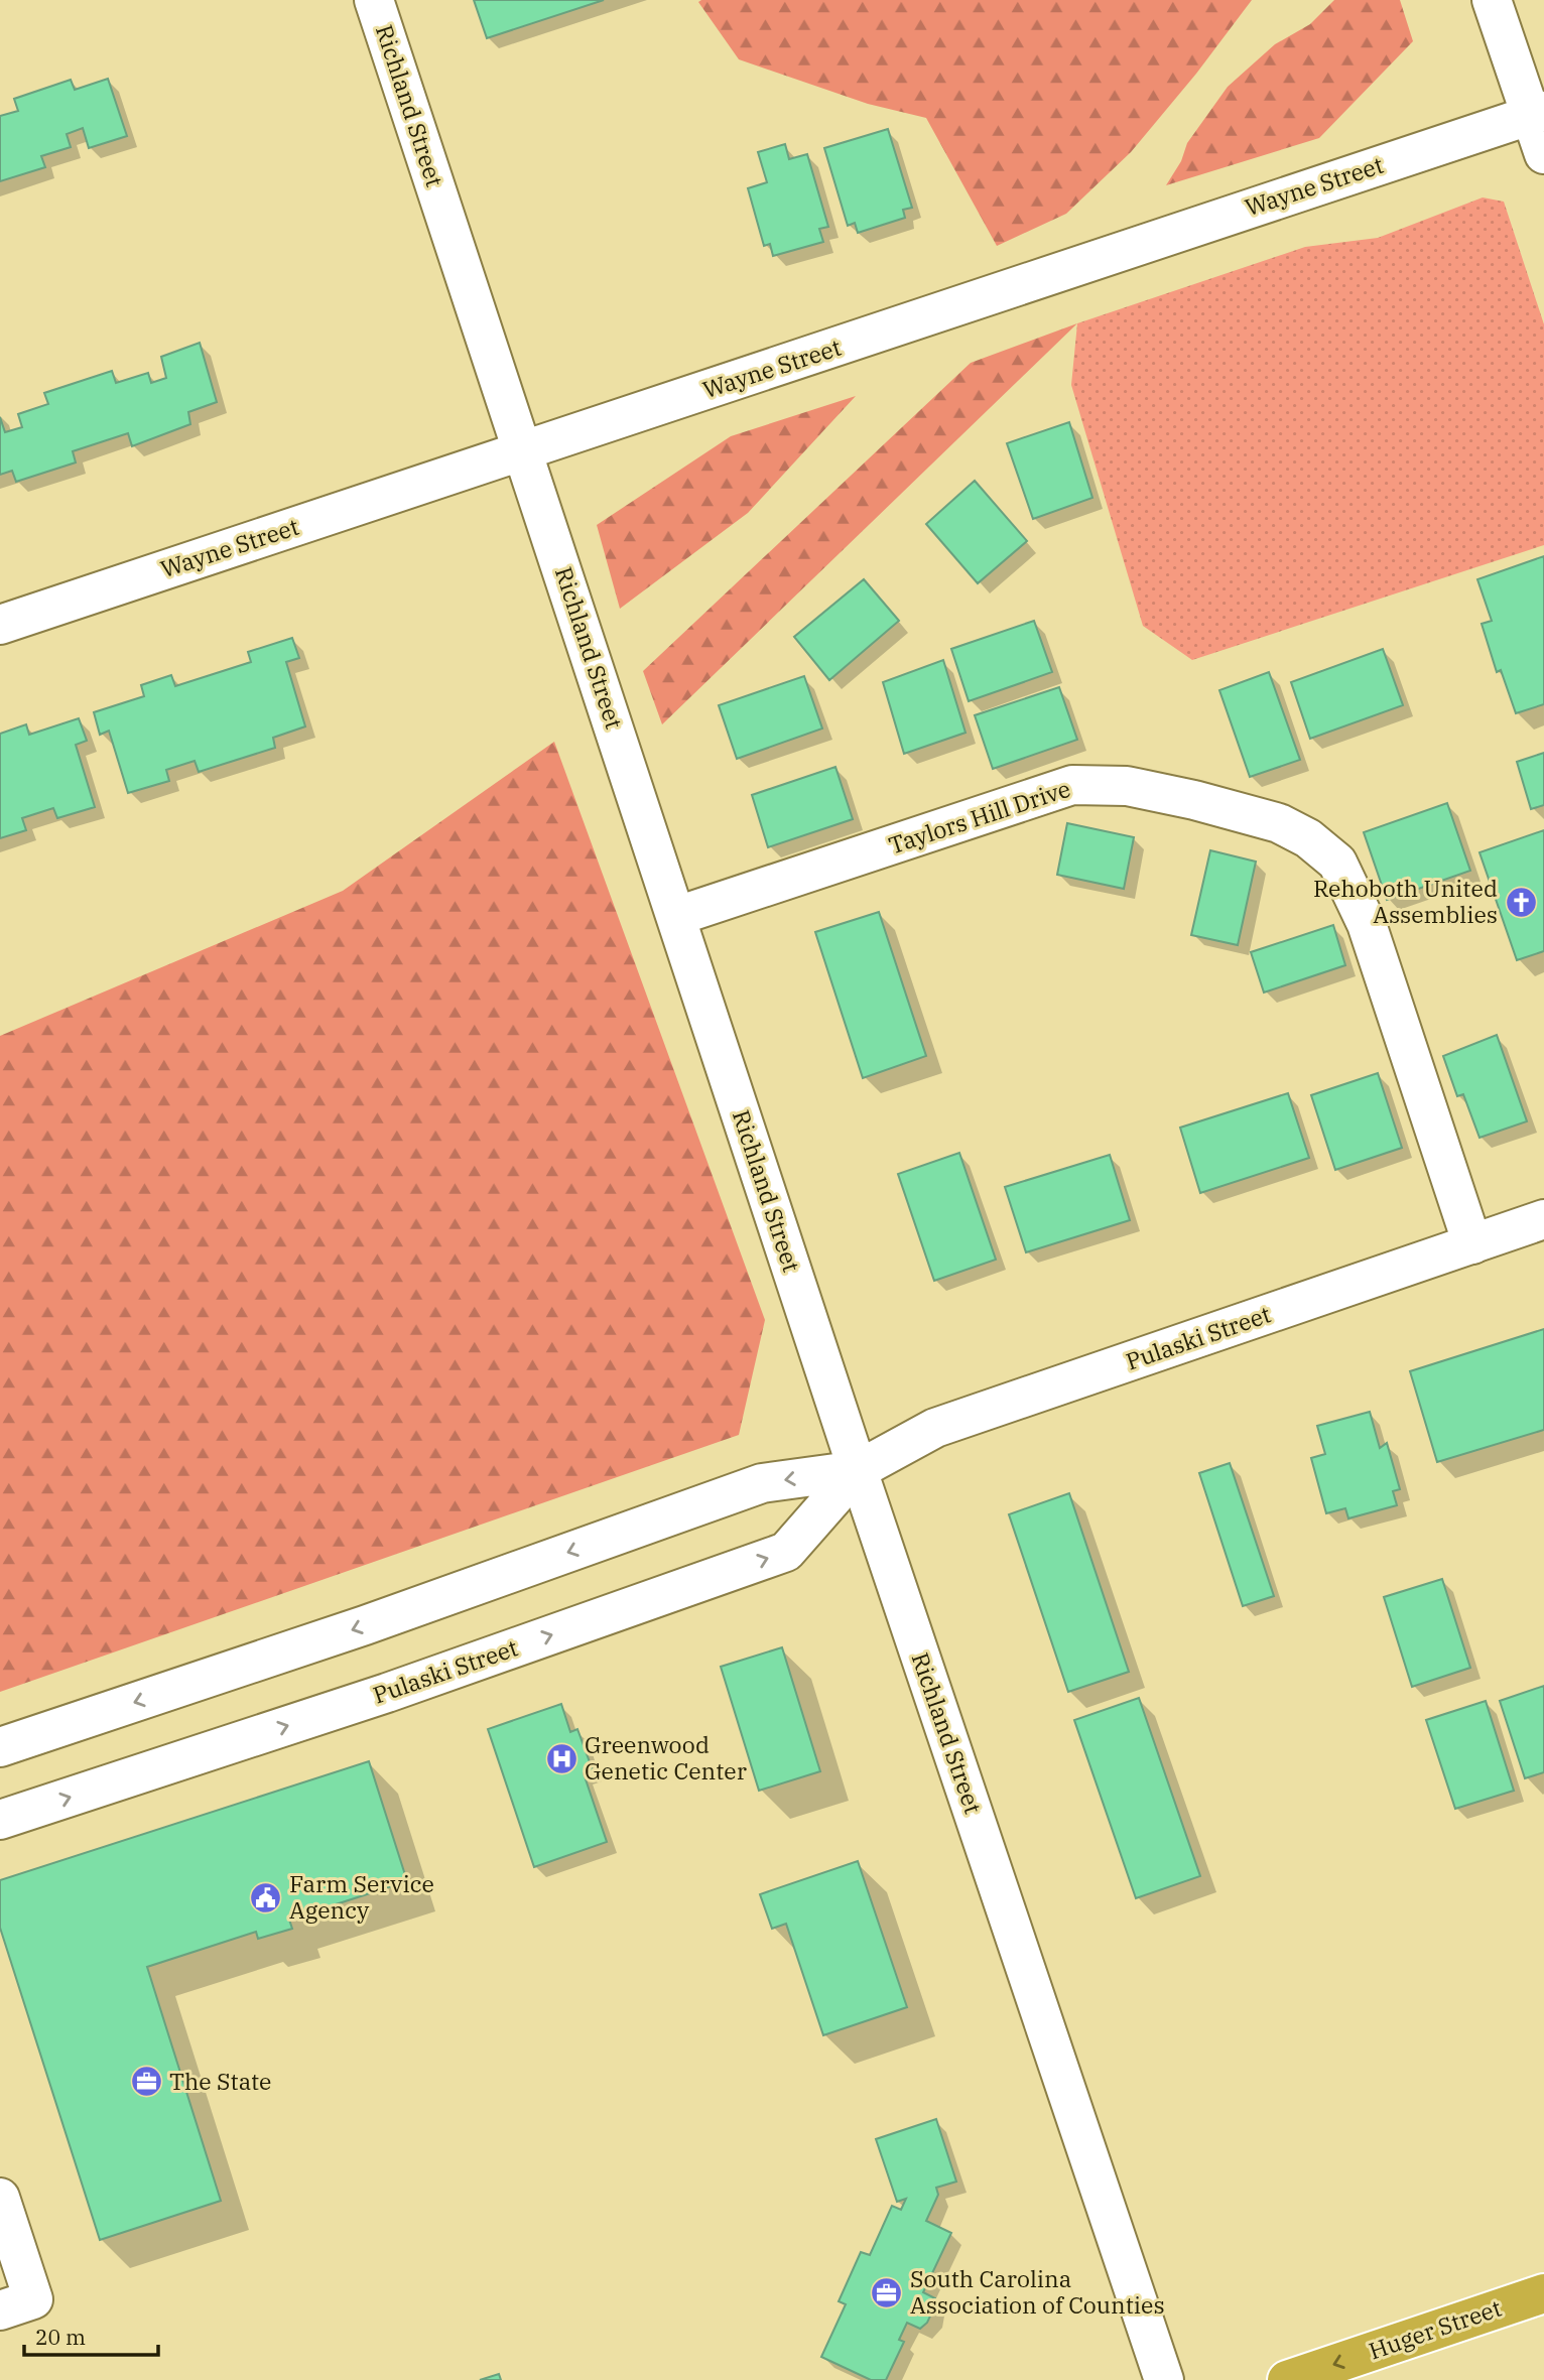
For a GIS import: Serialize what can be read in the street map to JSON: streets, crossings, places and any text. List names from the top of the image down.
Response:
{
  "streets": {
    "highway": ["Huger Street"],
    "street": [
      "Richland Street",
      "Wayne Street",
      "Taylors Hill Drive",
      "Pulaski Street"
    ]
  },
  "crossings": [
    ["Richland Street", "Wayne Street"],
    ["Richland Street", "Taylors Hill Drive"],
    ["Richland Street", "Pulaski Street"],
    ["Taylors Hill Drive", "Pulaski Street"]
  ],
  "one_way": ["Huger Street"],
  "places": {
    "church": ["Rehoboth United Assemblies"],
    "hospital": ["Greenwood Genetic Center"],
    "public building": ["Farm Service Agency"],
    "office": ["The State", "South Carolina Association of Counties"]
  },
  "scale_bar": "20 m"
}
